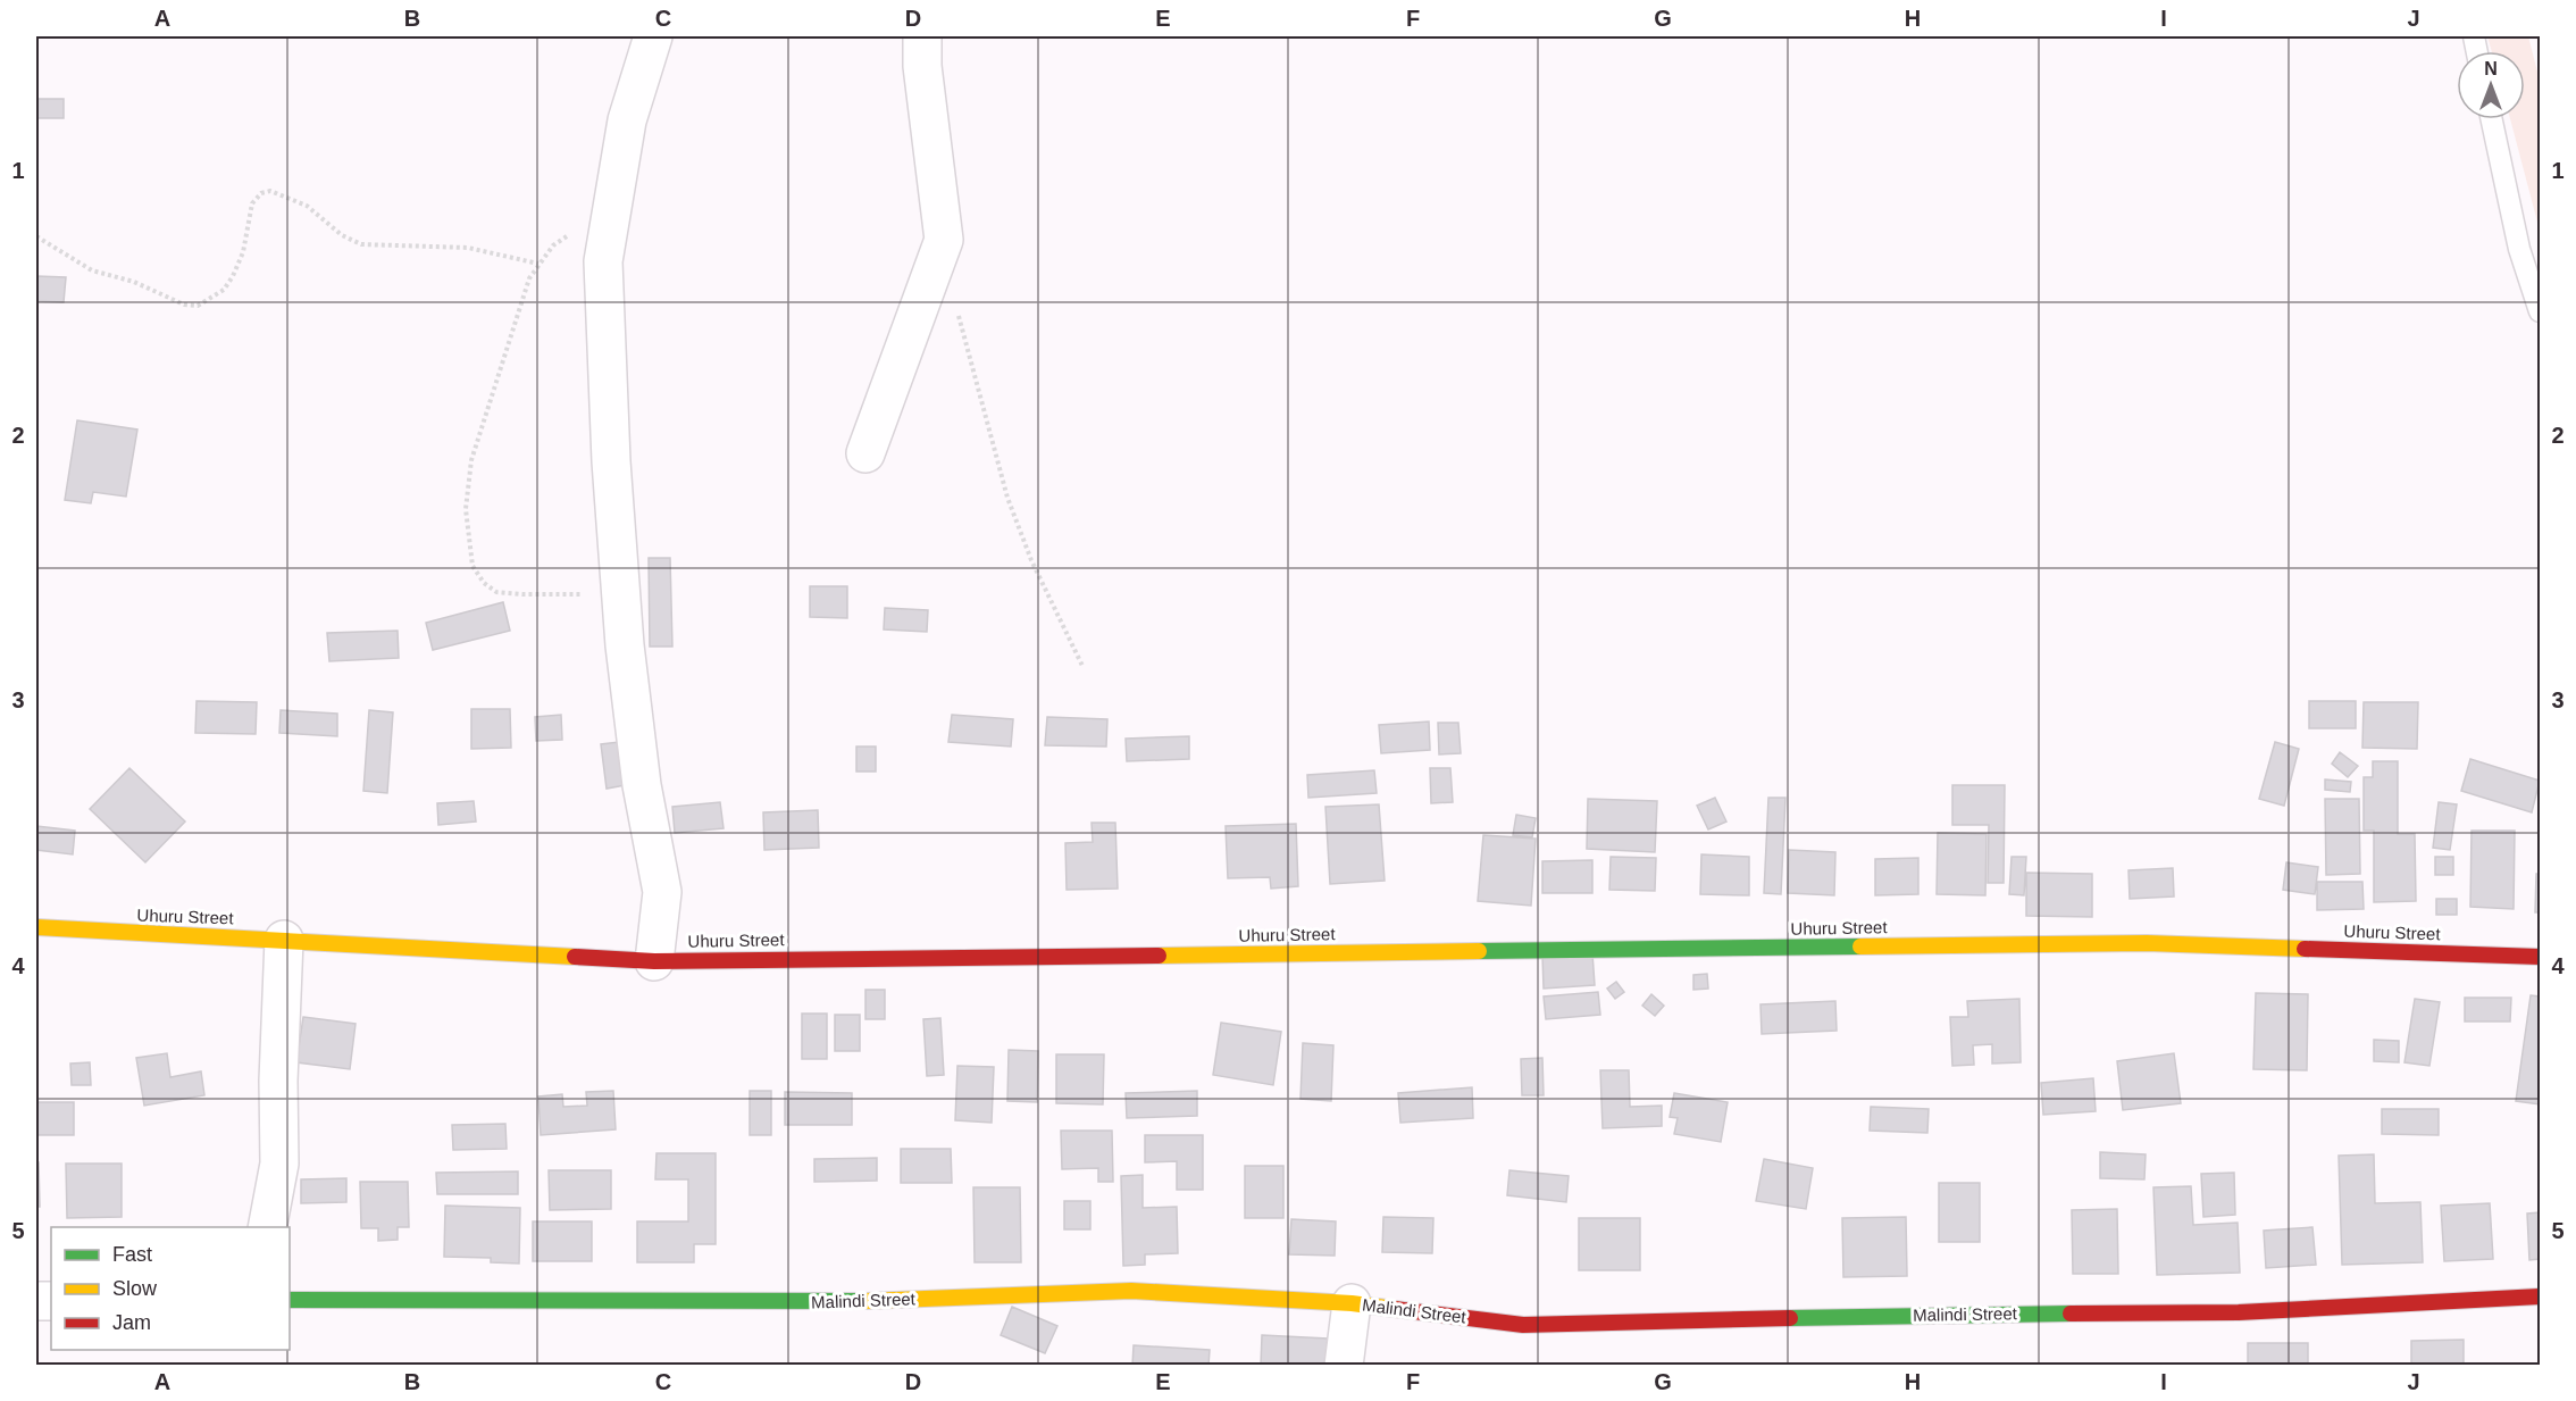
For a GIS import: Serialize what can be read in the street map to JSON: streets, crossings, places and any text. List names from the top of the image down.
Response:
{
  "streets": {
    "street": ["Uhuru Street", "Malindi Street"]
  },
  "legend": ["Fast", "Slow", "Jam"],
  "north": "top",
  "grid": {
    "columns": [
      "A",
      "B",
      "C",
      "D",
      "E",
      "F",
      "G",
      "H",
      "I",
      "J"
    ],
    "rows": [
      "1",
      "2",
      "3",
      "4",
      "5"
    ]
  }
}
